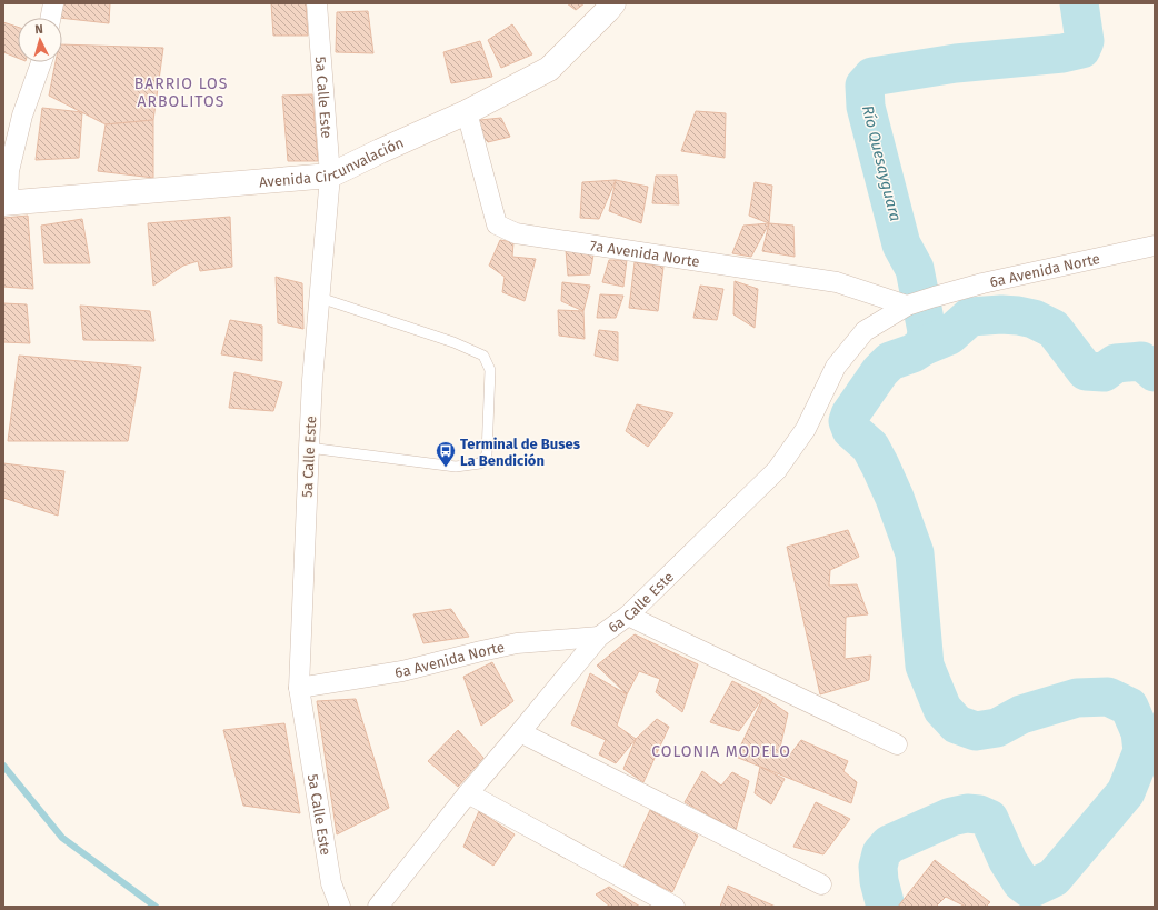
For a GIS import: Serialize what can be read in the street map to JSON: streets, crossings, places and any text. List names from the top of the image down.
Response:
{
  "streets": {
    "street": [
      "5a Calle Este",
      "Avenida Circunvalación",
      "7a Avenida Norte",
      "6a Avenida Norte",
      "6a Calle Este"
    ]
  },
  "crossings": [
    ["5a Calle Este", "Avenida Circunvalación"],
    ["5a Calle Este", "6a Avenida Norte"],
    ["Avenida Circunvalación", "7a Avenida Norte"],
    ["7a Avenida Norte", "6a Avenida Norte"],
    ["7a Avenida Norte", "6a Calle Este"],
    ["6a Avenida Norte", "6a Calle Este"]
  ],
  "districts": ["BARRIO LOS ARBOLITOS", "COLONIA MODELO"],
  "water": ["Río Quesayguara"],
  "places": {
    "bus stop": ["Terminal de Buses La Bendición"]
  },
  "north": "top"
}
